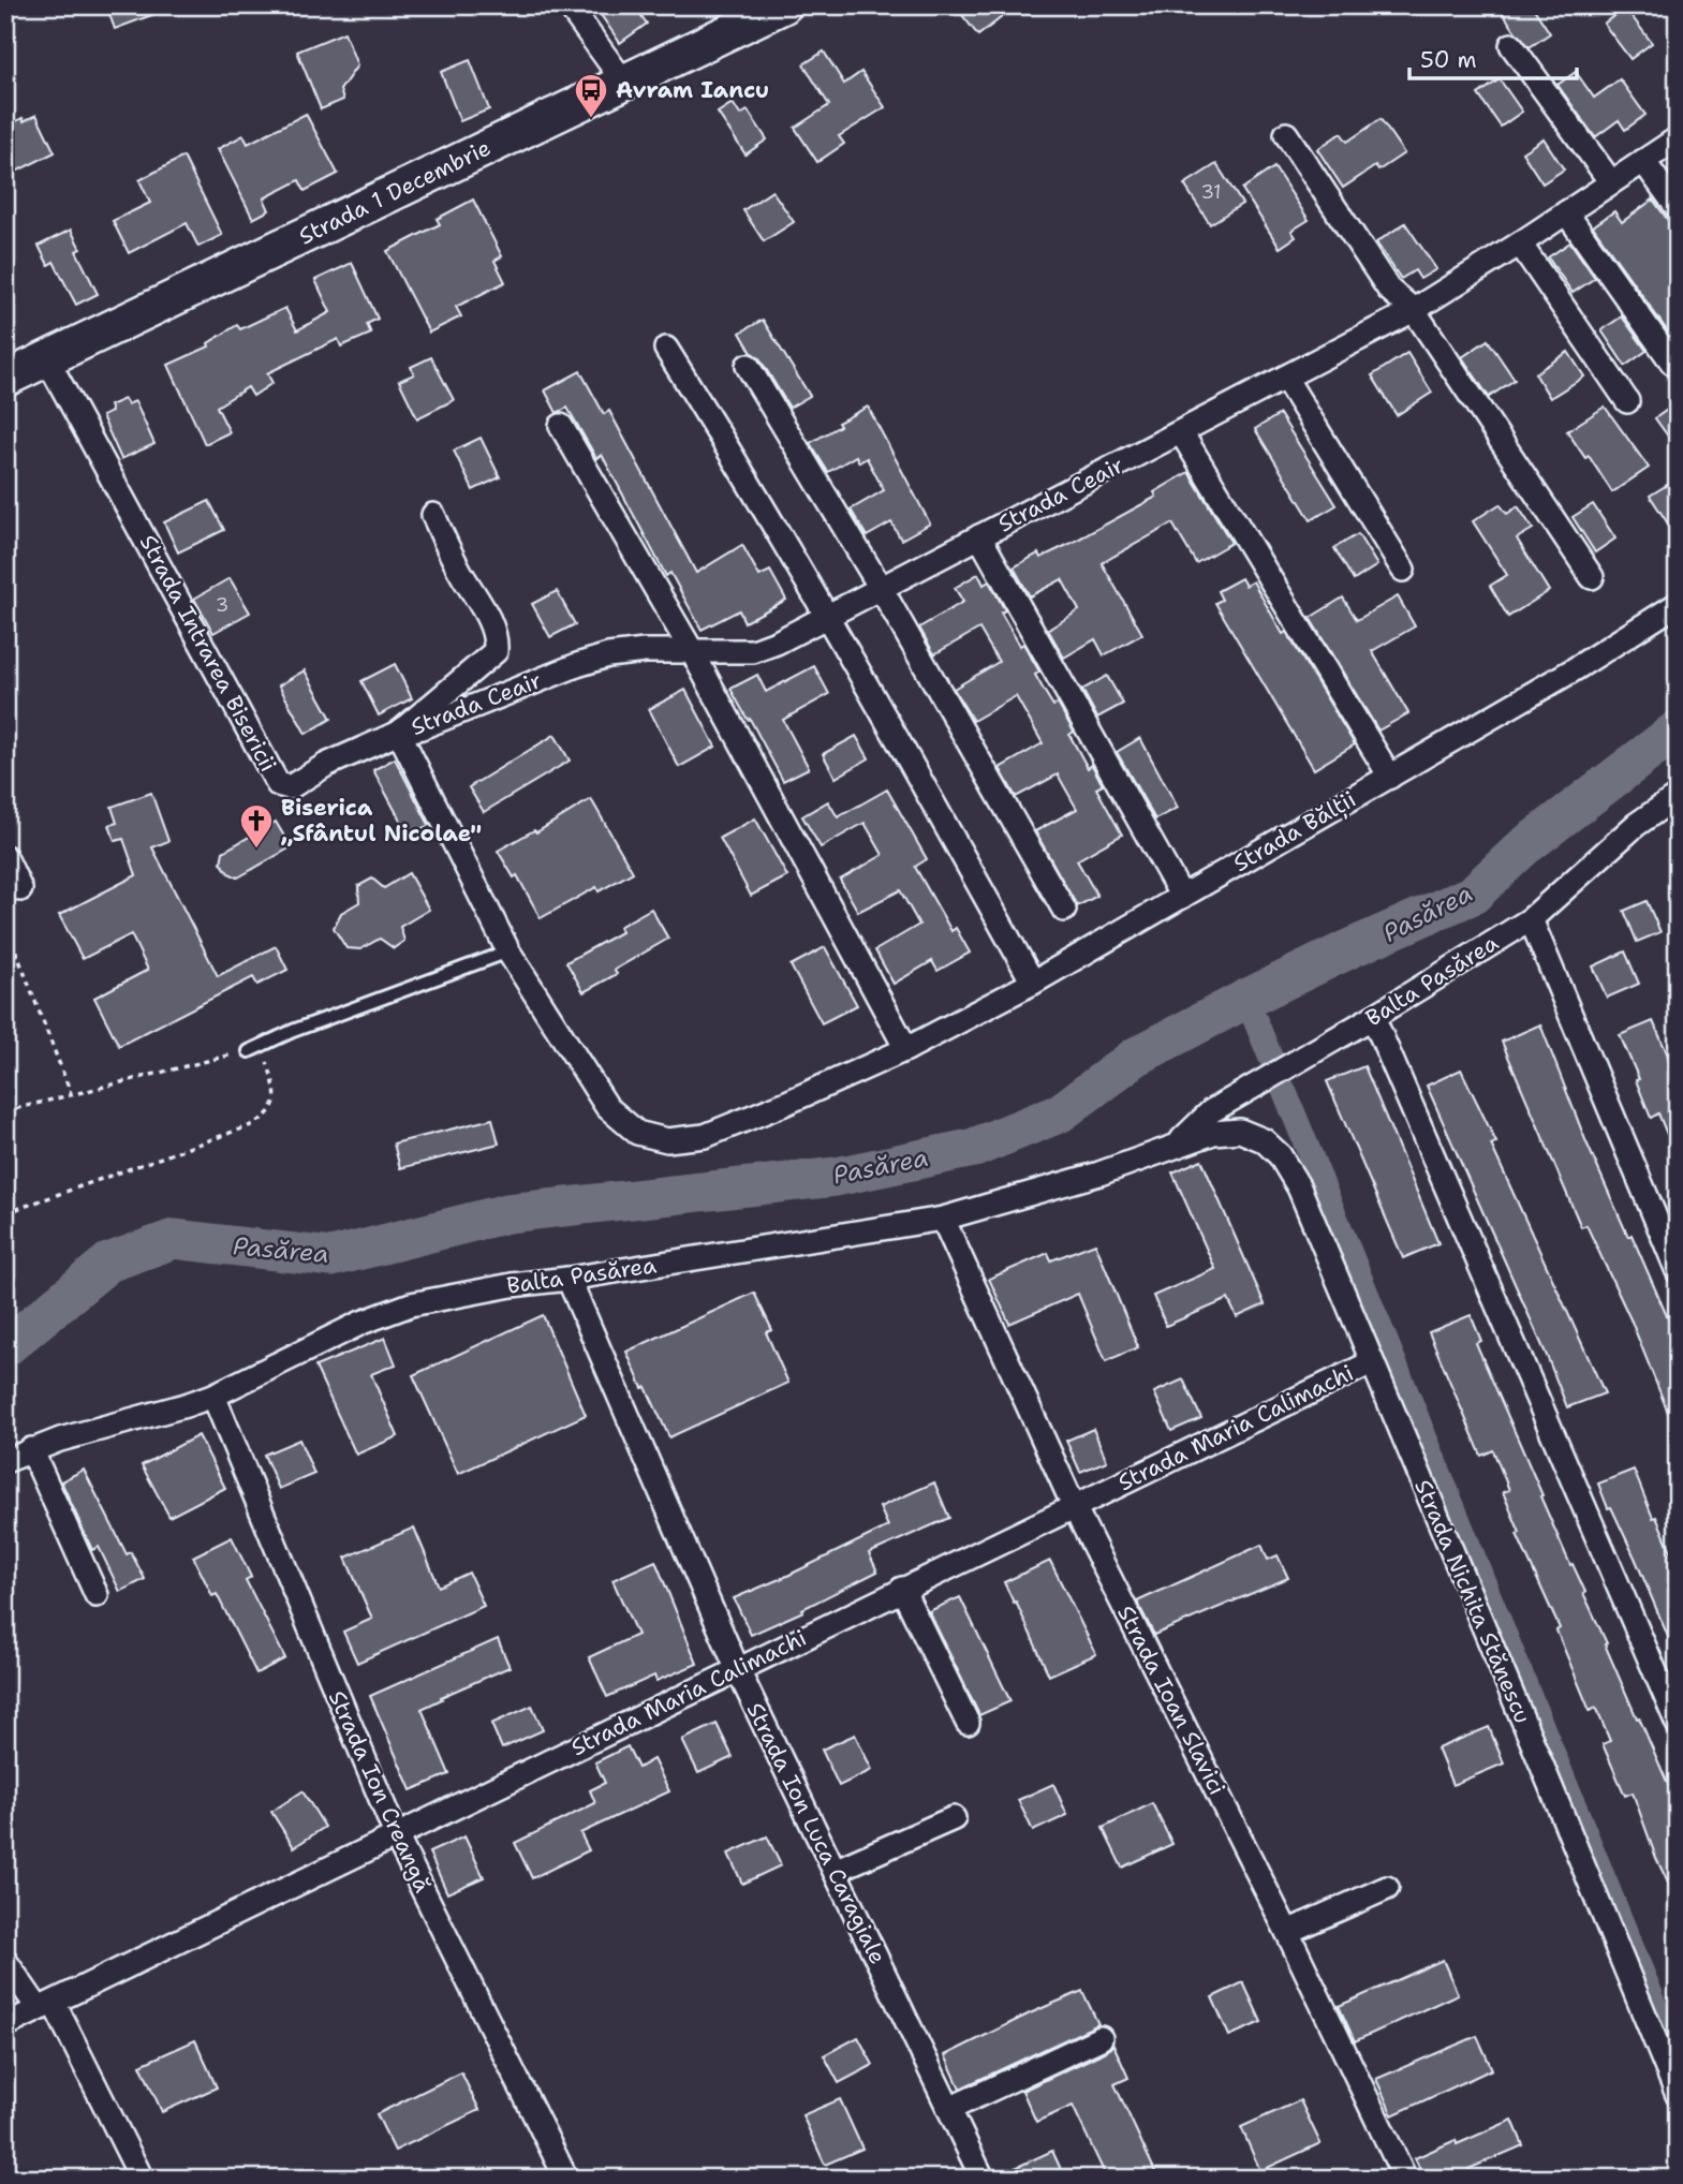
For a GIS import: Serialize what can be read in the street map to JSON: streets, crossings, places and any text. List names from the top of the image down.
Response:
{
  "streets": {
    "main road": ["Strada 1 Decembrie"],
    "street": [
      "Strada Ceair",
      "Strada Intrarea Bisericii",
      "Strada Bălții",
      "Balta Pasărea",
      "Strada Maria Calimachi",
      "Strada Nichita Stănescu",
      "Strada Ioan Slavici",
      "Strada Ion Creangă",
      "Strada Ion Luca Caragiale"
    ]
  },
  "crossings": [
    ["Strada 1 Decembrie", "Strada Intrarea Bisericii"],
    ["Strada Ceair", "Strada Intrarea Bisericii"],
    ["Strada Ceair", "Strada Bălții"],
    ["Strada Intrarea Bisericii", "Strada Bălții"],
    ["Balta Pasărea", "Strada Nichita Stănescu"],
    ["Balta Pasărea", "Strada Ioan Slavici"],
    ["Balta Pasărea", "Strada Ion Creangă"],
    ["Balta Pasărea", "Strada Ion Luca Caragiale"],
    ["Strada Maria Calimachi", "Strada Nichita Stănescu"],
    ["Strada Maria Calimachi", "Strada Ioan Slavici"],
    ["Strada Maria Calimachi", "Strada Ion Creangă"],
    ["Strada Maria Calimachi", "Strada Ion Luca Caragiale"]
  ],
  "water": ["Pasărea"],
  "places": {
    "bus stop": ["Avram Iancu"],
    "church": ["Biserica „Sfântul Nicolae\""]
  },
  "house_numbers": ["31", "3"],
  "scale_bar": "50 m"
}
